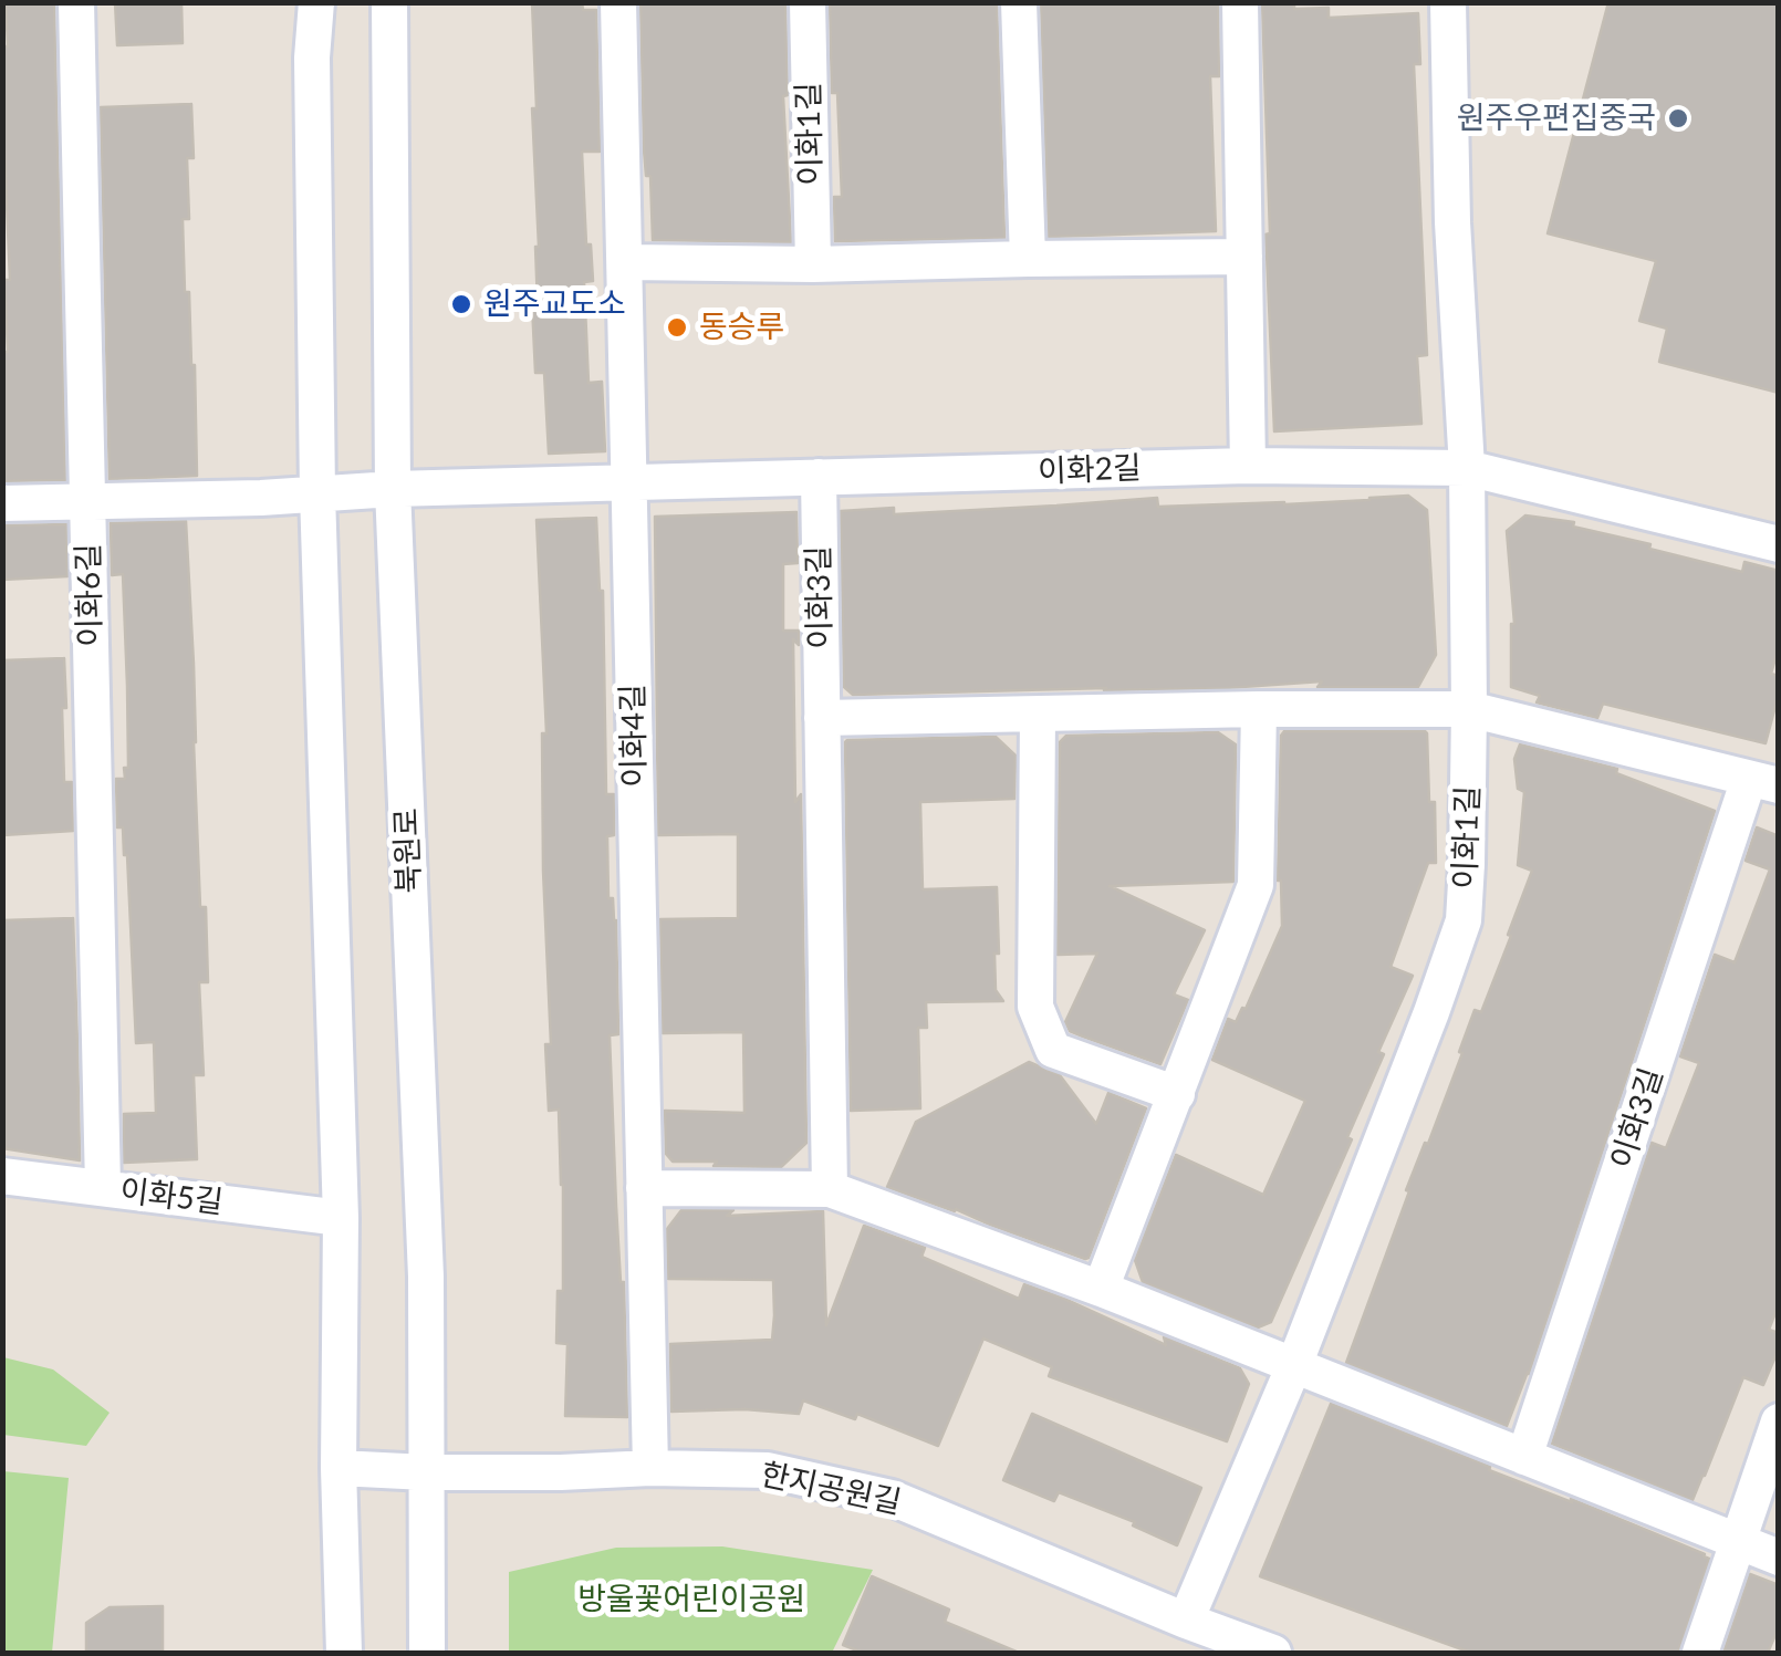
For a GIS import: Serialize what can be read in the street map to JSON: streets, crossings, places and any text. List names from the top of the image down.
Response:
{
  "streets": {
    "street": [
      "이화1길",
      "이화2길",
      "이화6길",
      "이화3길",
      "이화4길",
      "북원로",
      "이화5길",
      "한지공원길"
    ]
  },
  "crossings": [
    ["이화1길", "이화2길"],
    ["이화1길", "이화3길"],
    ["이화1길", "한지공원길"],
    ["이화2길", "이화6길"],
    ["이화2길", "이화3길"],
    ["이화2길", "이화4길"],
    ["이화2길", "북원로"],
    ["이화6길", "이화5길"],
    ["이화4길", "한지공원길"],
    ["북원로", "한지공원길"]
  ],
  "parks": ["방울꽃어린이공원"],
  "places": ["원주우편집중국", "원주교도소", "동승루"]
}
